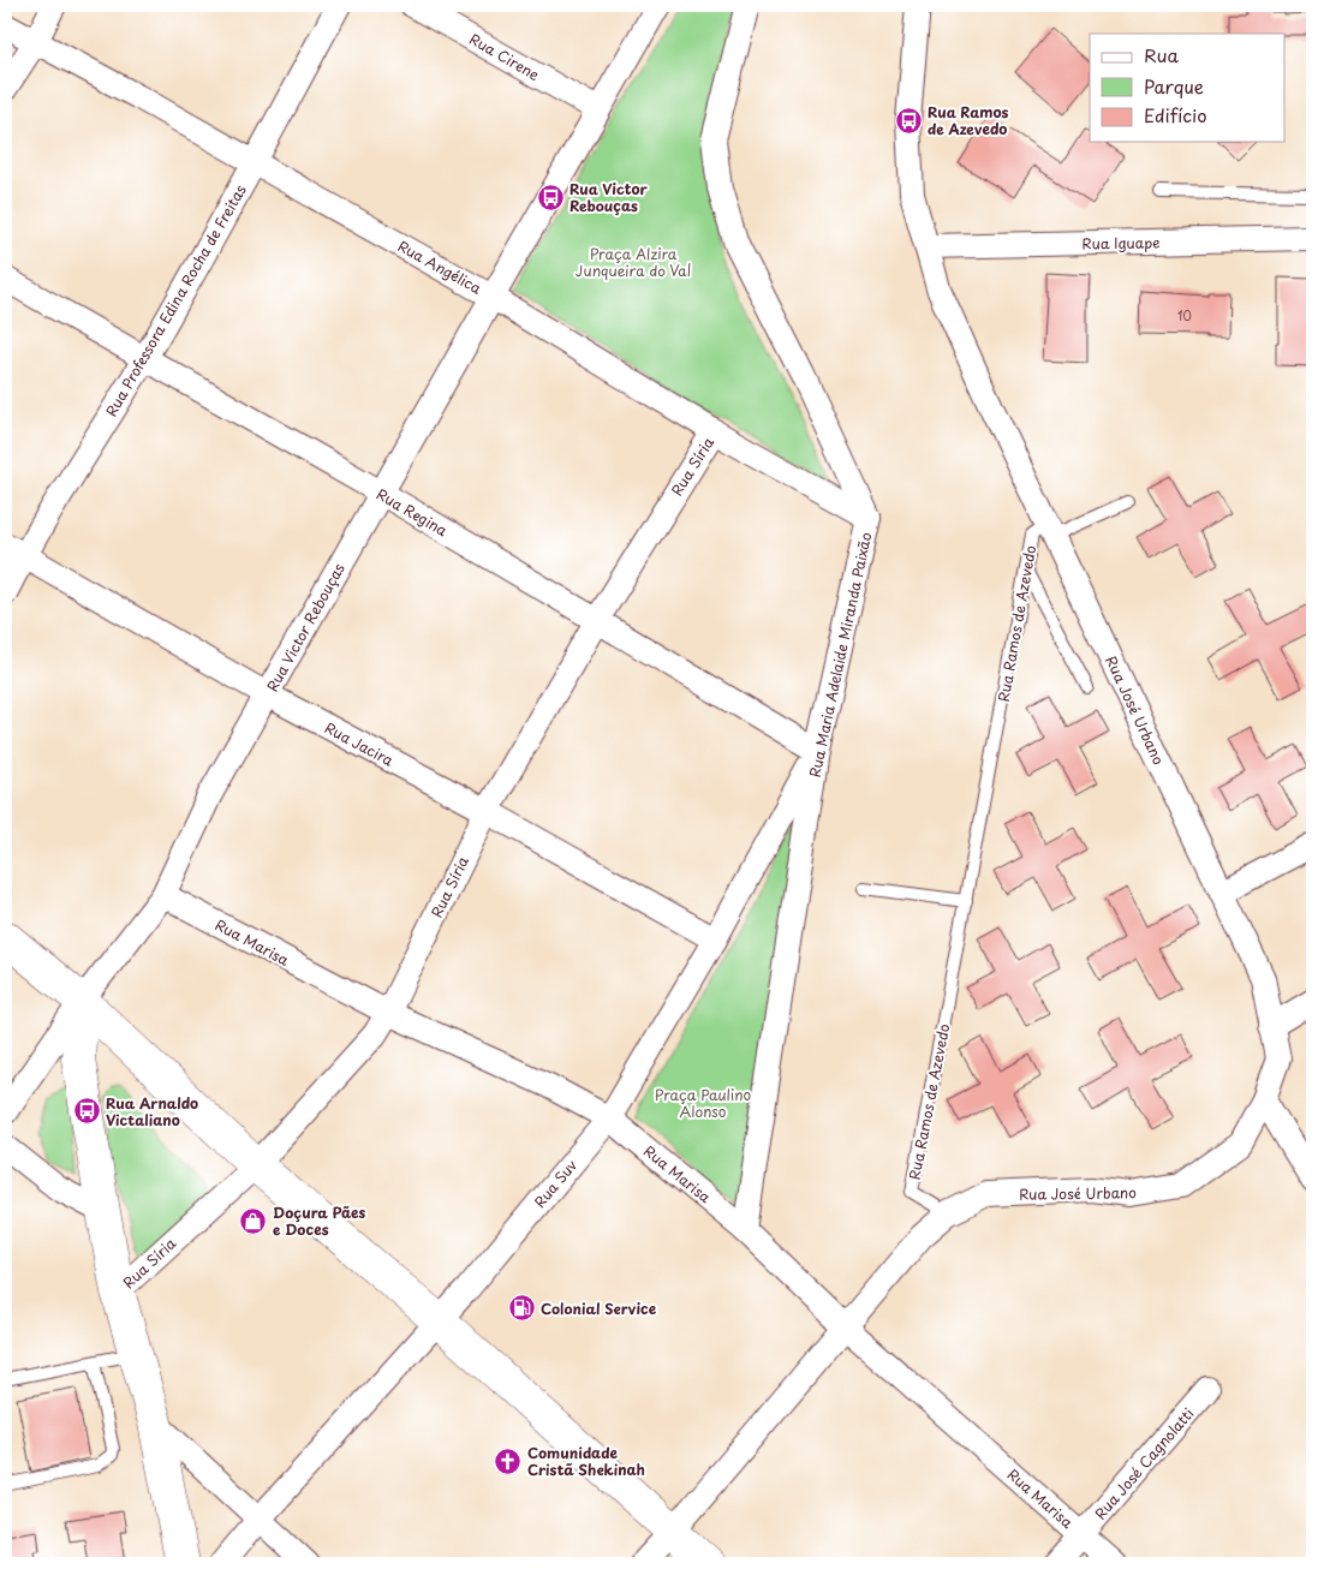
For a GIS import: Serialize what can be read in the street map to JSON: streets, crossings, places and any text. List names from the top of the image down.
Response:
{
  "streets": {
    "street": [
      "Rua Cirene",
      "Rua Iguape",
      "Rua Angélica",
      "Rua Professora Edina Rocha de Freitas",
      "Rua Síria",
      "Rua Regina",
      "Rua Victor Rebouças",
      "Rua Maria Adelaide Miranda Paixão",
      "Rua José Urbano",
      "Rua Jacira",
      "Rua Marisa",
      "Rua Suv",
      "Rua José Cagnolatti"
    ],
    "lane": ["Rua Ramos de Azevedo"]
  },
  "crossings": [
    ["Rua Cirene", "Rua Victor Rebouças"],
    ["Rua Angélica", "Rua Professora Edina Rocha de Freitas"],
    ["Rua Angélica", "Rua Síria"],
    ["Rua Angélica", "Rua Victor Rebouças"],
    ["Rua Angélica", "Rua Maria Adelaide Miranda Paixão"],
    ["Rua Professora Edina Rocha de Freitas", "Rua Regina"],
    ["Rua Professora Edina Rocha de Freitas", "Rua Jacira"],
    ["Rua Síria", "Rua Regina"],
    ["Rua Síria", "Rua Jacira"],
    ["Rua Síria", "Rua Marisa"],
    ["Rua Regina", "Rua Victor Rebouças"],
    ["Rua Regina", "Rua Maria Adelaide Miranda Paixão"],
    ["Rua Regina", "Rua Suv"],
    ["Rua Ramos de Azevedo", "Rua José Urbano"],
    ["Rua Victor Rebouças", "Rua Jacira"],
    ["Rua Victor Rebouças", "Rua Marisa"],
    ["Rua Maria Adelaide Miranda Paixão", "Rua Marisa"],
    ["Rua Maria Adelaide Miranda Paixão", "Rua Suv"],
    ["Rua José Urbano", "Rua Marisa"],
    ["Rua Jacira", "Rua Suv"],
    ["Rua Marisa", "Rua Suv"],
    ["Rua Marisa", "Rua José Cagnolatti"]
  ],
  "parks": ["Praça Alzira Junqueira do Val", "Praça Paulino Alonso"],
  "places": {
    "bus stop": ["Rua Ramos de Azevedo", "Rua Victor Rebouças", "Rua Arnaldo Victaliano"],
    "shop": ["Doçura Pães e Doces"],
    "fuel station": ["Colonial Service"],
    "church": ["Comunidade Cristã Shekinah"]
  },
  "house_numbers": ["10"],
  "legend": ["Rua", "Parque", "Edifício"]
}
